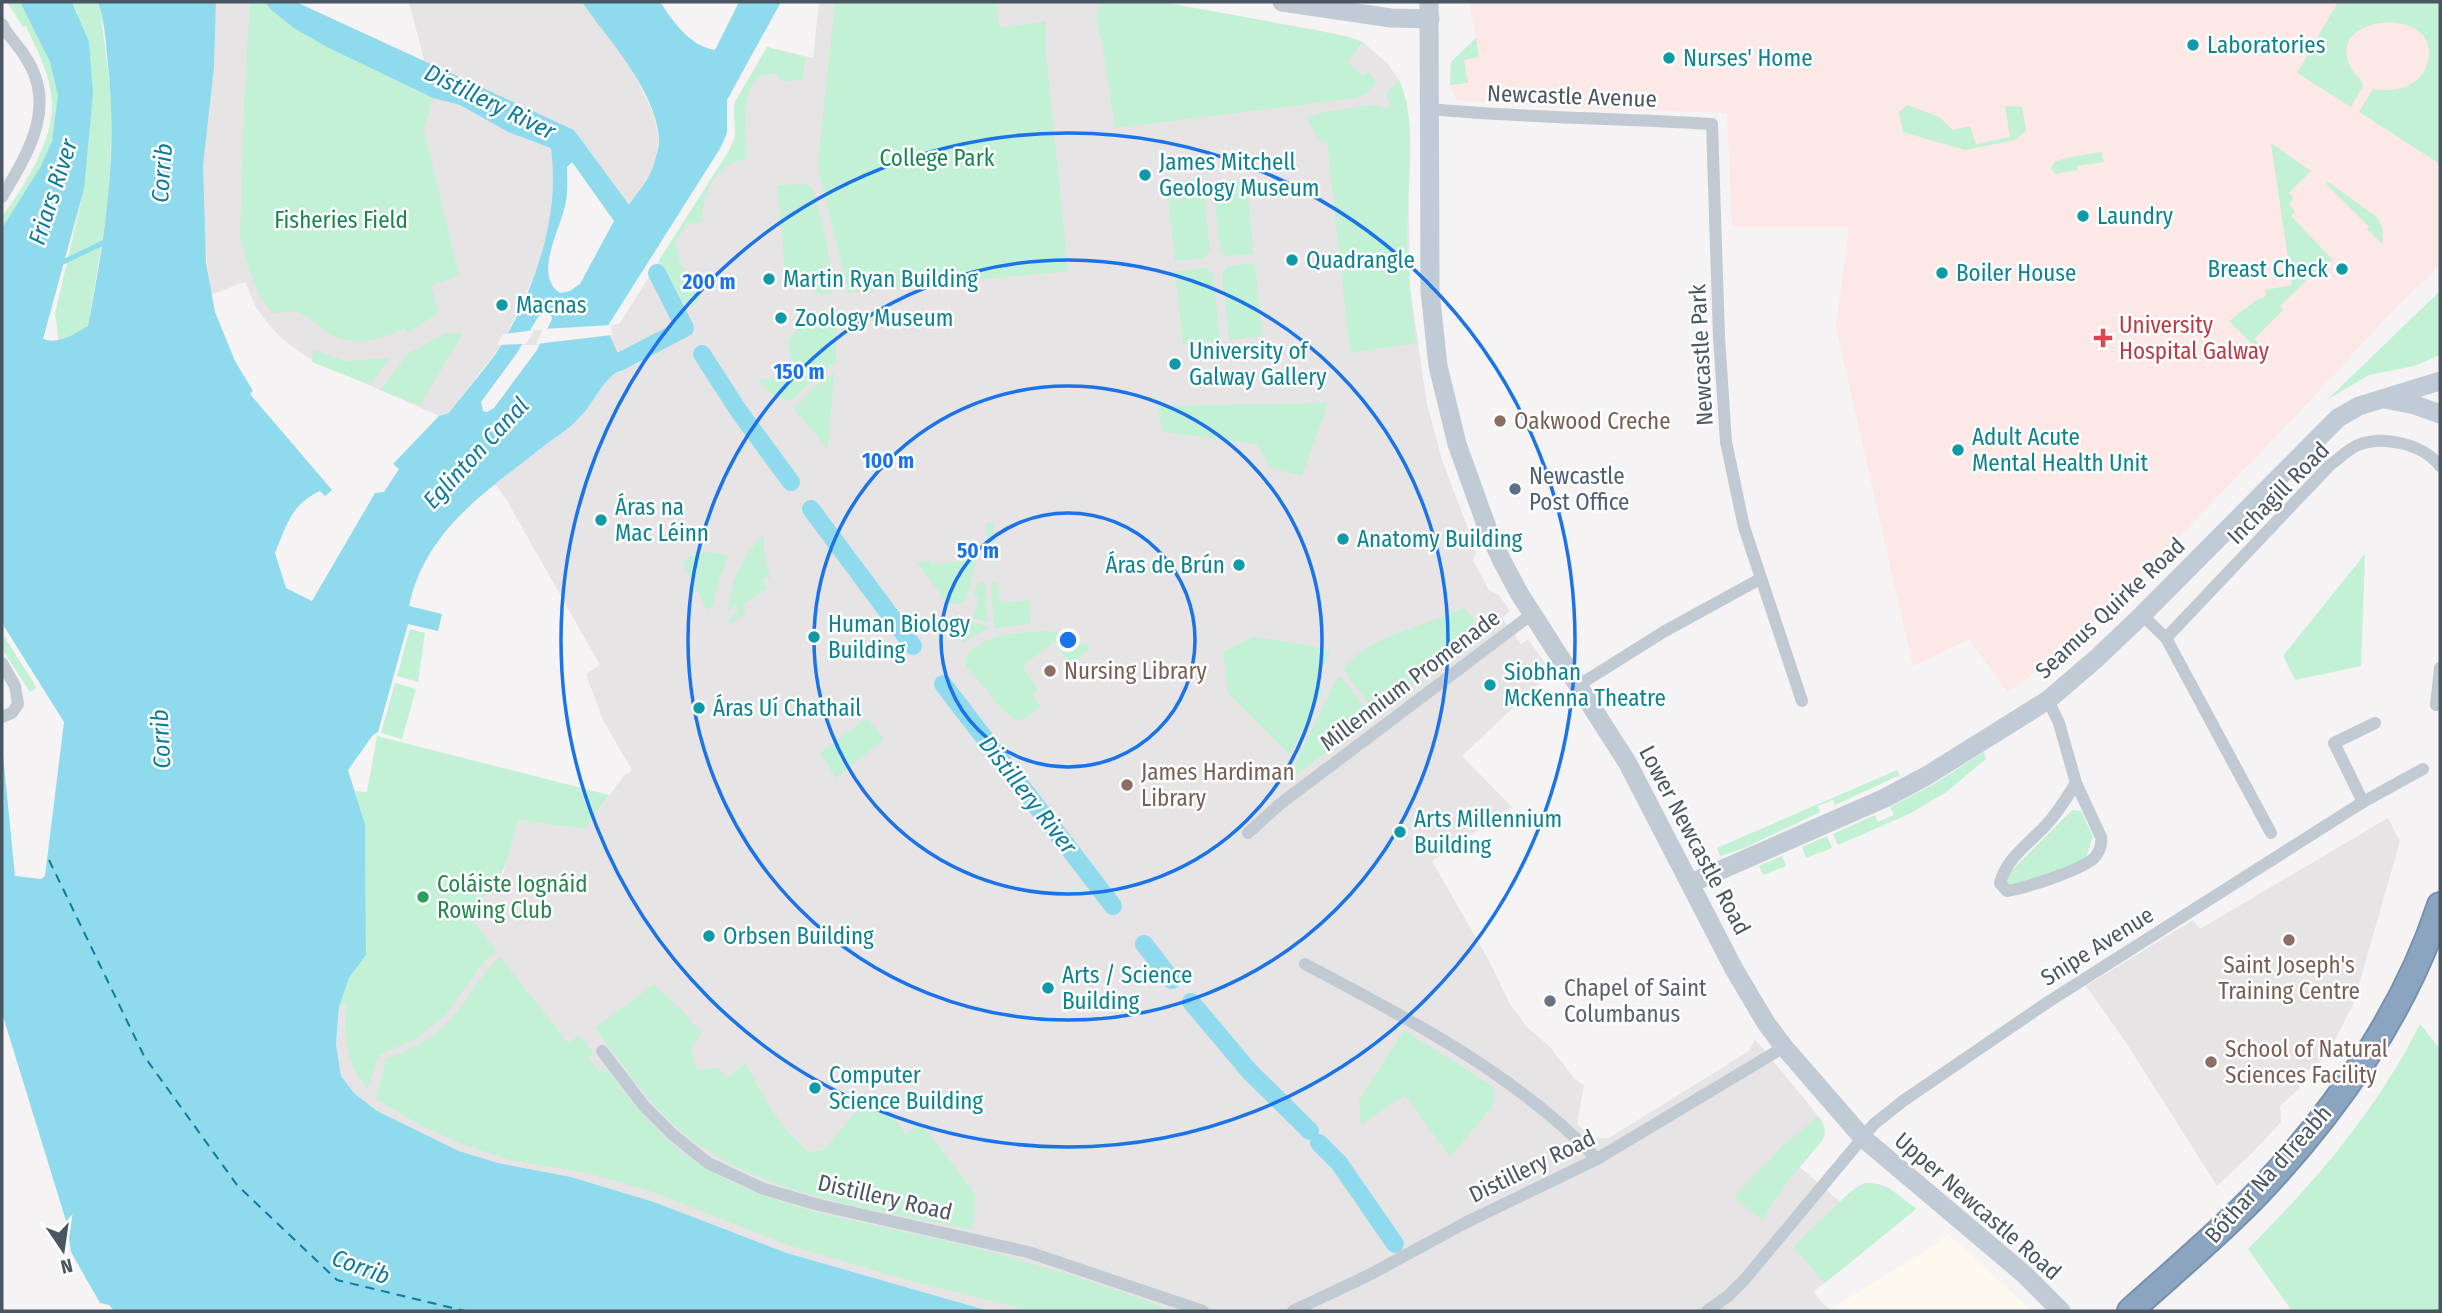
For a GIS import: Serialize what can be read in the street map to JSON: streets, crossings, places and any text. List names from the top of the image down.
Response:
{
  "streets": {
    "highway": ["Bóthar Na dTreabh"],
    "main road": ["Seamus Quirke Road", "Lower Newcastle Road", "Upper Newcastle Road"],
    "street": [
      "Newcastle Avenue",
      "Newcastle Park",
      "Inchagill Road",
      "Millennium Promenade",
      "Snipe Avenue",
      "Distillery Road"
    ]
  },
  "crossings": [
    ["Newcastle Avenue", "Newcastle Park"],
    ["Newcastle Avenue", "Lower Newcastle Road"],
    ["Seamus Quirke Road", "Lower Newcastle Road"],
    ["Millennium Promenade", "Lower Newcastle Road"],
    ["Lower Newcastle Road", "Snipe Avenue"],
    ["Lower Newcastle Road", "Distillery Road"],
    ["Lower Newcastle Road", "Upper Newcastle Road"],
    ["Snipe Avenue", "Upper Newcastle Road"]
  ],
  "water": [
    "Distillery River",
    "Corrib",
    "Friars River",
    "Eglinton Canal"
  ],
  "parks": ["College Park", "Fisheries Field"],
  "places": {
    "other": [
      "Laboratories",
      "Nurses' Home",
      "James Mitchell Geology Museum",
      "Laundry",
      "Quadrangle",
      "Breast Check",
      "Boiler House",
      "Martin Ryan Building",
      "Macnas",
      "Zoology Museum",
      "University of Galway Gallery",
      "Oakwood Creche",
      "Adult Acute Mental Health Unit",
      "Newcastle Post Office",
      "Áras na Mac Léinn",
      "Anatomy Building",
      "Áras de Brún",
      "Human Biology Building",
      "Nursing Library",
      "Siobhan McKenna Theatre",
      "Áras Uí Chathail",
      "James Hardiman Library",
      "Arts Millennium Building",
      "Coláiste Iognáid Rowing Club",
      "Orbsen Building",
      "Saint Joseph's Training Centre",
      "Arts / Science Building",
      "Chapel of Saint Columbanus",
      "School of Natural Sciences Facility",
      "Computer Science Building"
    ],
    "health": ["University Hospital Galway"]
  },
  "north": "bottom",
  "rings": [
    "200 m",
    "150 m",
    "100 m",
    "50 m"
  ]
}
